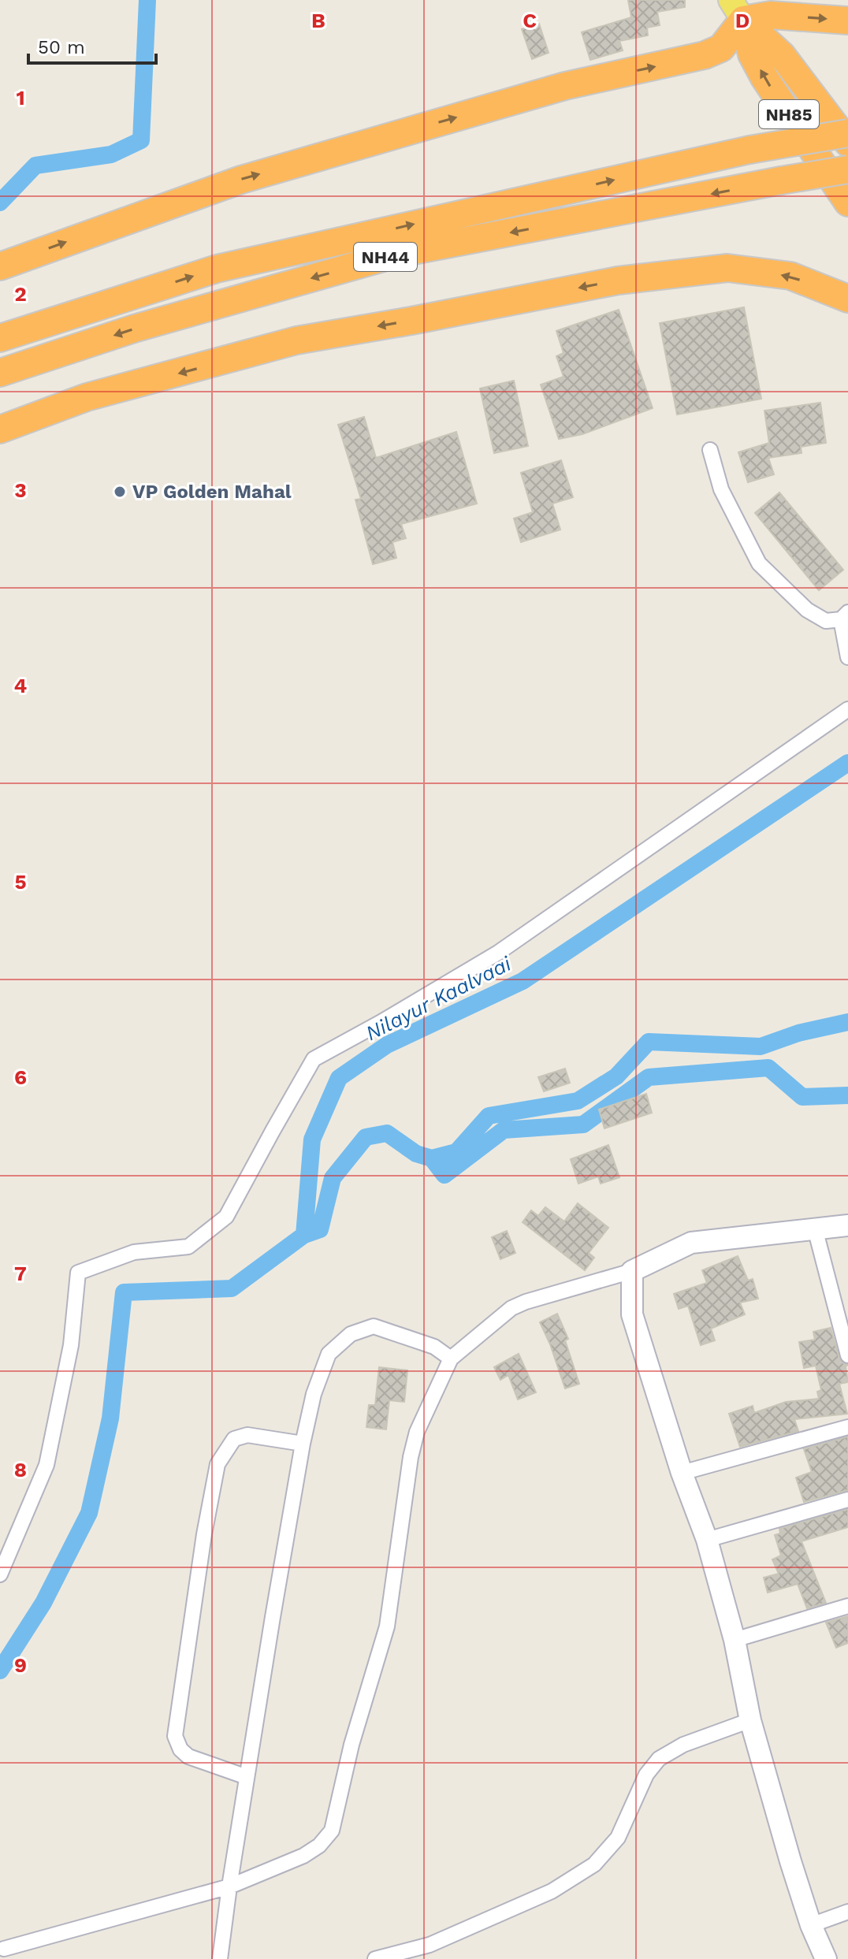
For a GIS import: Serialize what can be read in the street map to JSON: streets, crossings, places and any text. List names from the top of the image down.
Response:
{
  "streets": {
    "highway": ["NH85", "NH44"]
  },
  "water": ["Nilayur Kaalvaai"],
  "places": ["VP Golden Mahal"],
  "scale_bar": "50 m",
  "grid": {
    "columns": ["B", "C", "D"],
    "rows": [
      "1",
      "2",
      "3",
      "4",
      "5",
      "6",
      "7",
      "8",
      "9"
    ]
  }
}
